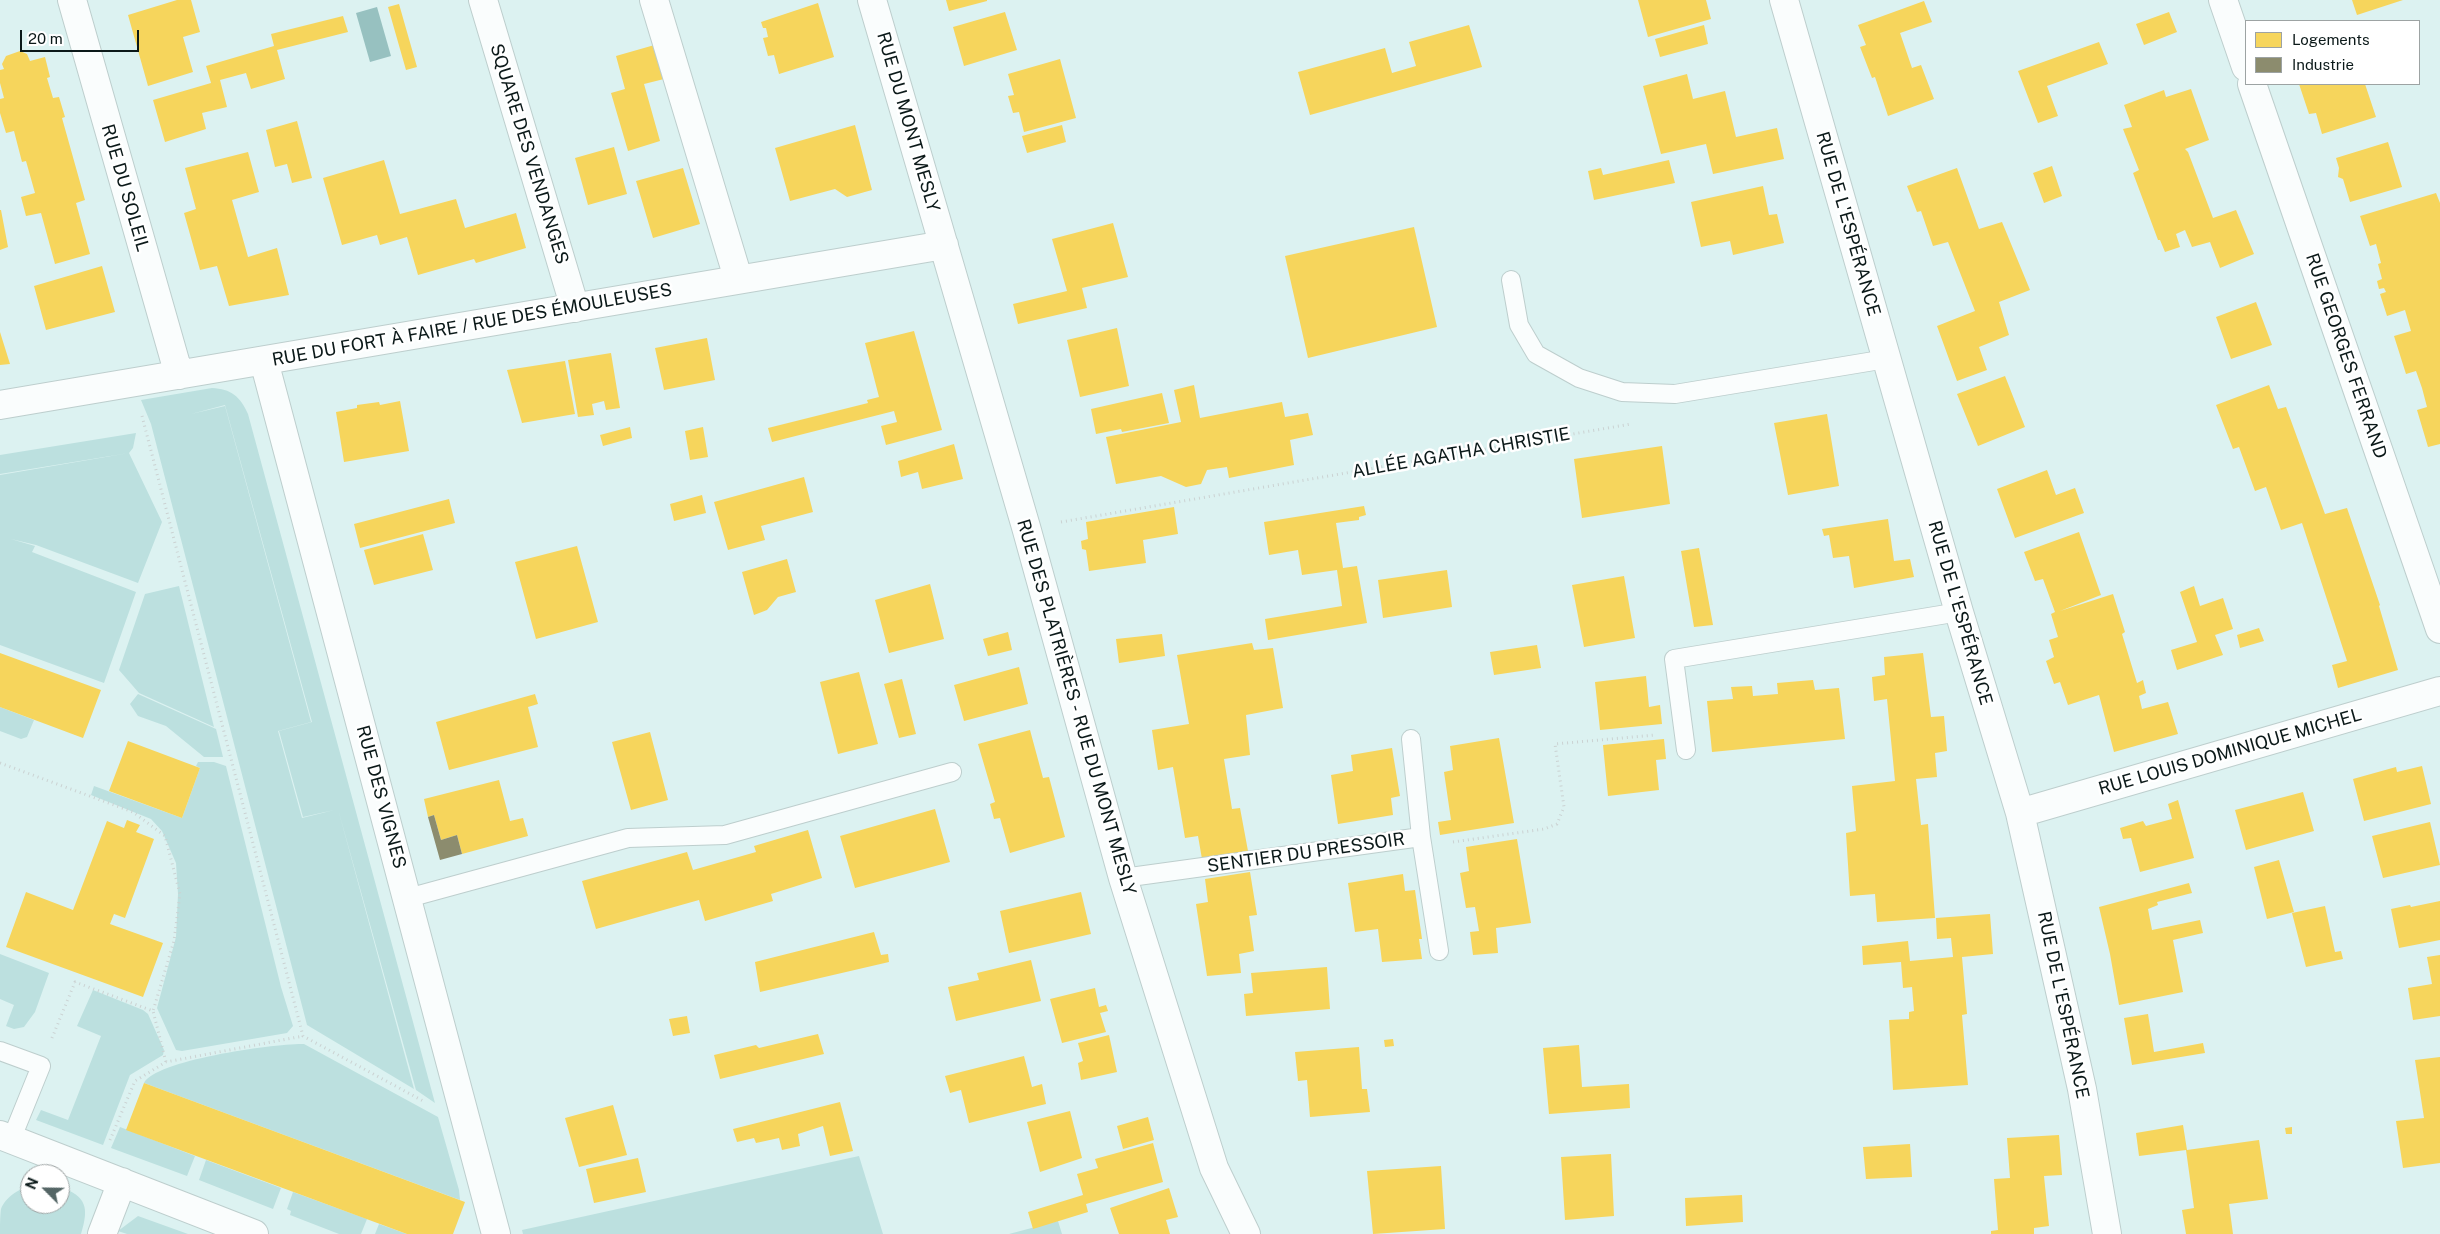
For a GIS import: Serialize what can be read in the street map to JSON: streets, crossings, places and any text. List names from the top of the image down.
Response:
{
  "streets": {
    "street": [
      "RUE DU MONT MESLY",
      "SQUARE DES VENDANGES",
      "RUE DU SOLEIL",
      "RUE DE L'ESPÉRANCE",
      "RUE DU FORT À FAIRE / RUE DES ÉMOULEUSES",
      "RUE GEORGES FERRAND",
      "RUE DES PLATRIÈRES - RUE DU MONT MESLY",
      "RUE LOUIS DOMINIQUE MICHEL",
      "RUE DES VIGNES"
    ],
    "lane": ["SENTIER DU PRESSOIR"],
    "path": ["ALLÉE AGATHA CHRISTIE"]
  },
  "crossings": [
    ["RUE DU MONT MESLY", "RUE DU FORT À FAIRE / RUE DES ÉMOULEUSES"],
    ["RUE DU MONT MESLY", "RUE DES PLATRIÈRES - RUE DU MONT MESLY"],
    ["SQUARE DES VENDANGES", "RUE DU FORT À FAIRE / RUE DES ÉMOULEUSES"],
    ["RUE DU SOLEIL", "RUE DU FORT À FAIRE / RUE DES ÉMOULEUSES"],
    ["RUE DE L'ESPÉRANCE", "RUE LOUIS DOMINIQUE MICHEL"],
    ["RUE DU FORT À FAIRE / RUE DES ÉMOULEUSES", "RUE DES PLATRIÈRES - RUE DU MONT MESLY"],
    ["RUE DU FORT À FAIRE / RUE DES ÉMOULEUSES", "RUE DES VIGNES"],
    ["RUE DES PLATRIÈRES - RUE DU MONT MESLY", "SENTIER DU PRESSOIR"]
  ],
  "legend": ["Logements", "Industrie"],
  "scale_bar": "20 m",
  "north": "top left"
}
